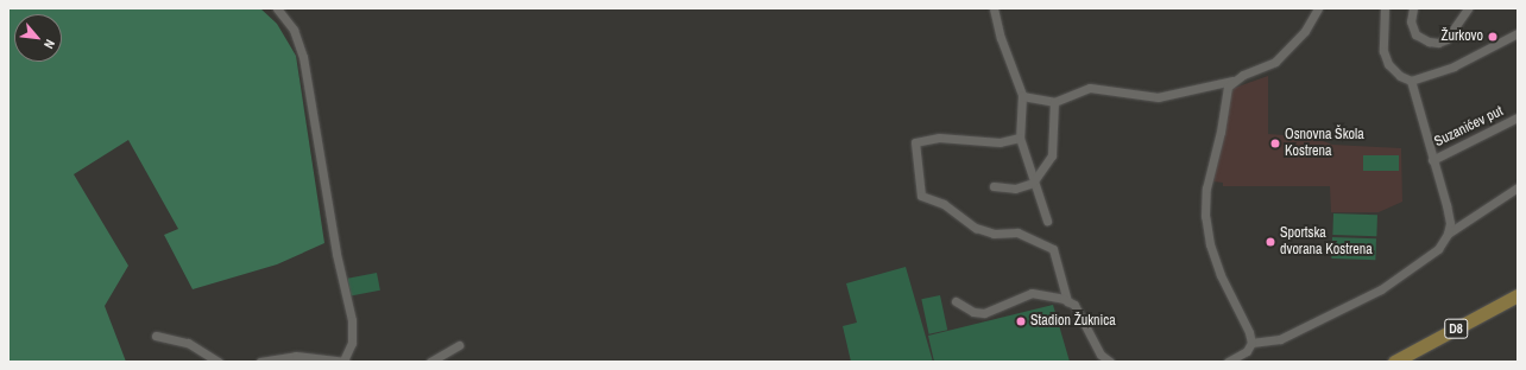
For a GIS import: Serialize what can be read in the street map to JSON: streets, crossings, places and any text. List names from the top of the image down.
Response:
{
  "streets": {
    "main road": ["D8"],
    "street": ["Suzanićev put"]
  },
  "places": [
    "Žurkovo",
    "Osnovna Škola Kostrena",
    "Sportska dvorana Kostrena",
    "Stadion Žuknica"
  ],
  "north": "bottom right"
}
